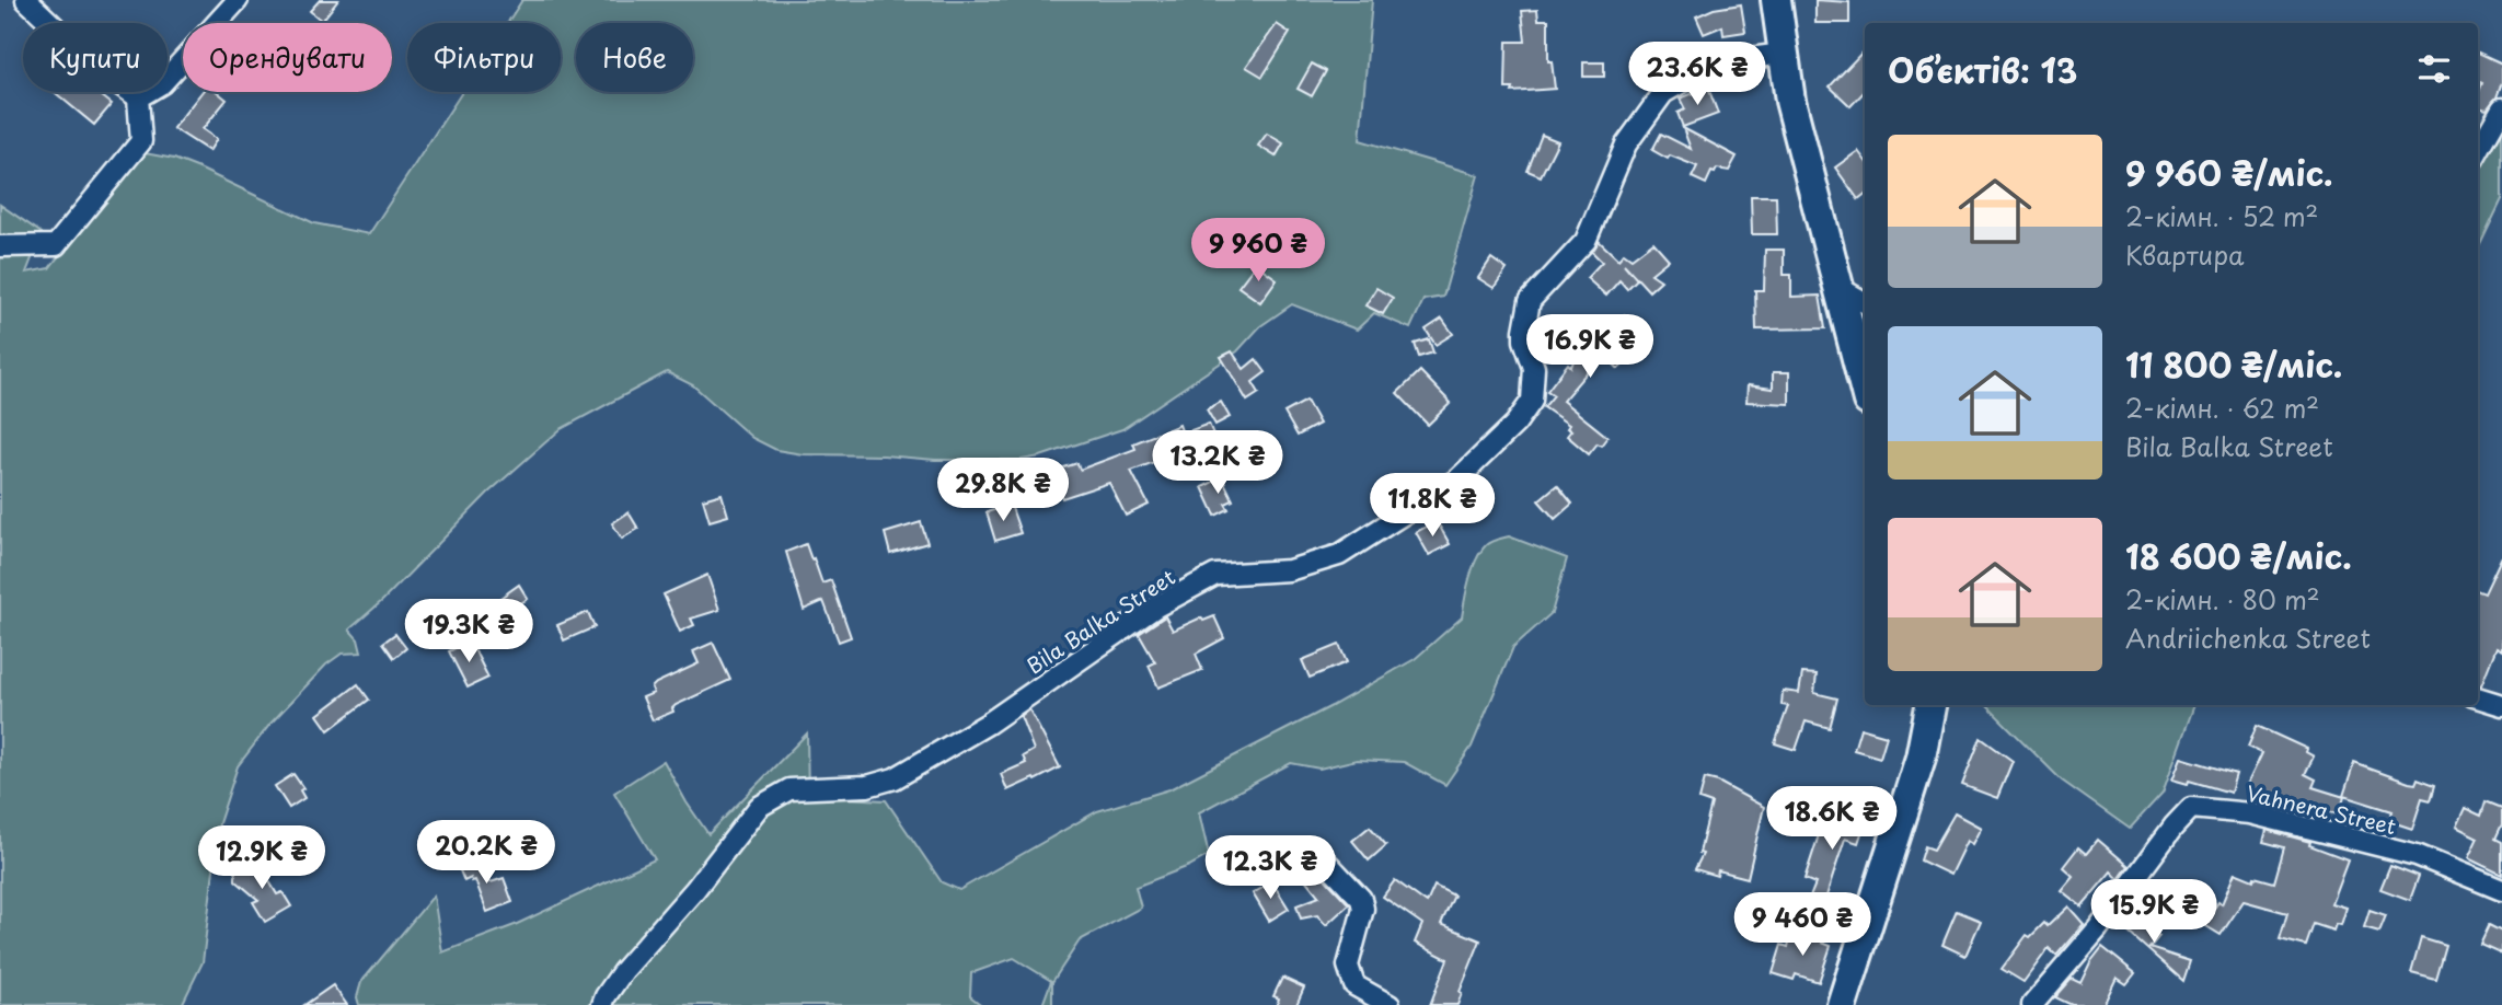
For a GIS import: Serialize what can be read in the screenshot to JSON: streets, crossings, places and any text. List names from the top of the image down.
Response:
{
  "streets": {
    "street": ["Bila Balka Street", "Vahnera Street"]
  },
  "page": {
    "chip": [
      "Купити",
      "Орендувати",
      "Фільтри",
      "Нове"
    ],
    "heading": "Об’єктів: 13",
    "price": [
      "23.6K ₴",
      "9 960 ₴",
      "16.9K ₴",
      "13.2K ₴",
      "29.8K ₴",
      "11.8K ₴",
      "19.3K ₴",
      "18.6K ₴",
      "20.2K ₴",
      "12.9K ₴",
      "12.3K ₴",
      "15.9K ₴",
      "9 460 ₴"
    ],
    "list": [
      {
        "name": "9 960 ₴/міс.",
        "note": "2-кімн. · 52 m² · Квартира"
      },
      {
        "name": "11 800 ₴/міс.",
        "note": "2-кімн. · 62 m² · Bila Balka Street"
      },
      {
        "name": "18 600 ₴/міс.",
        "note": "2-кімн. · 80 m² · Andriichenka Street"
      }
    ]
  }
}
